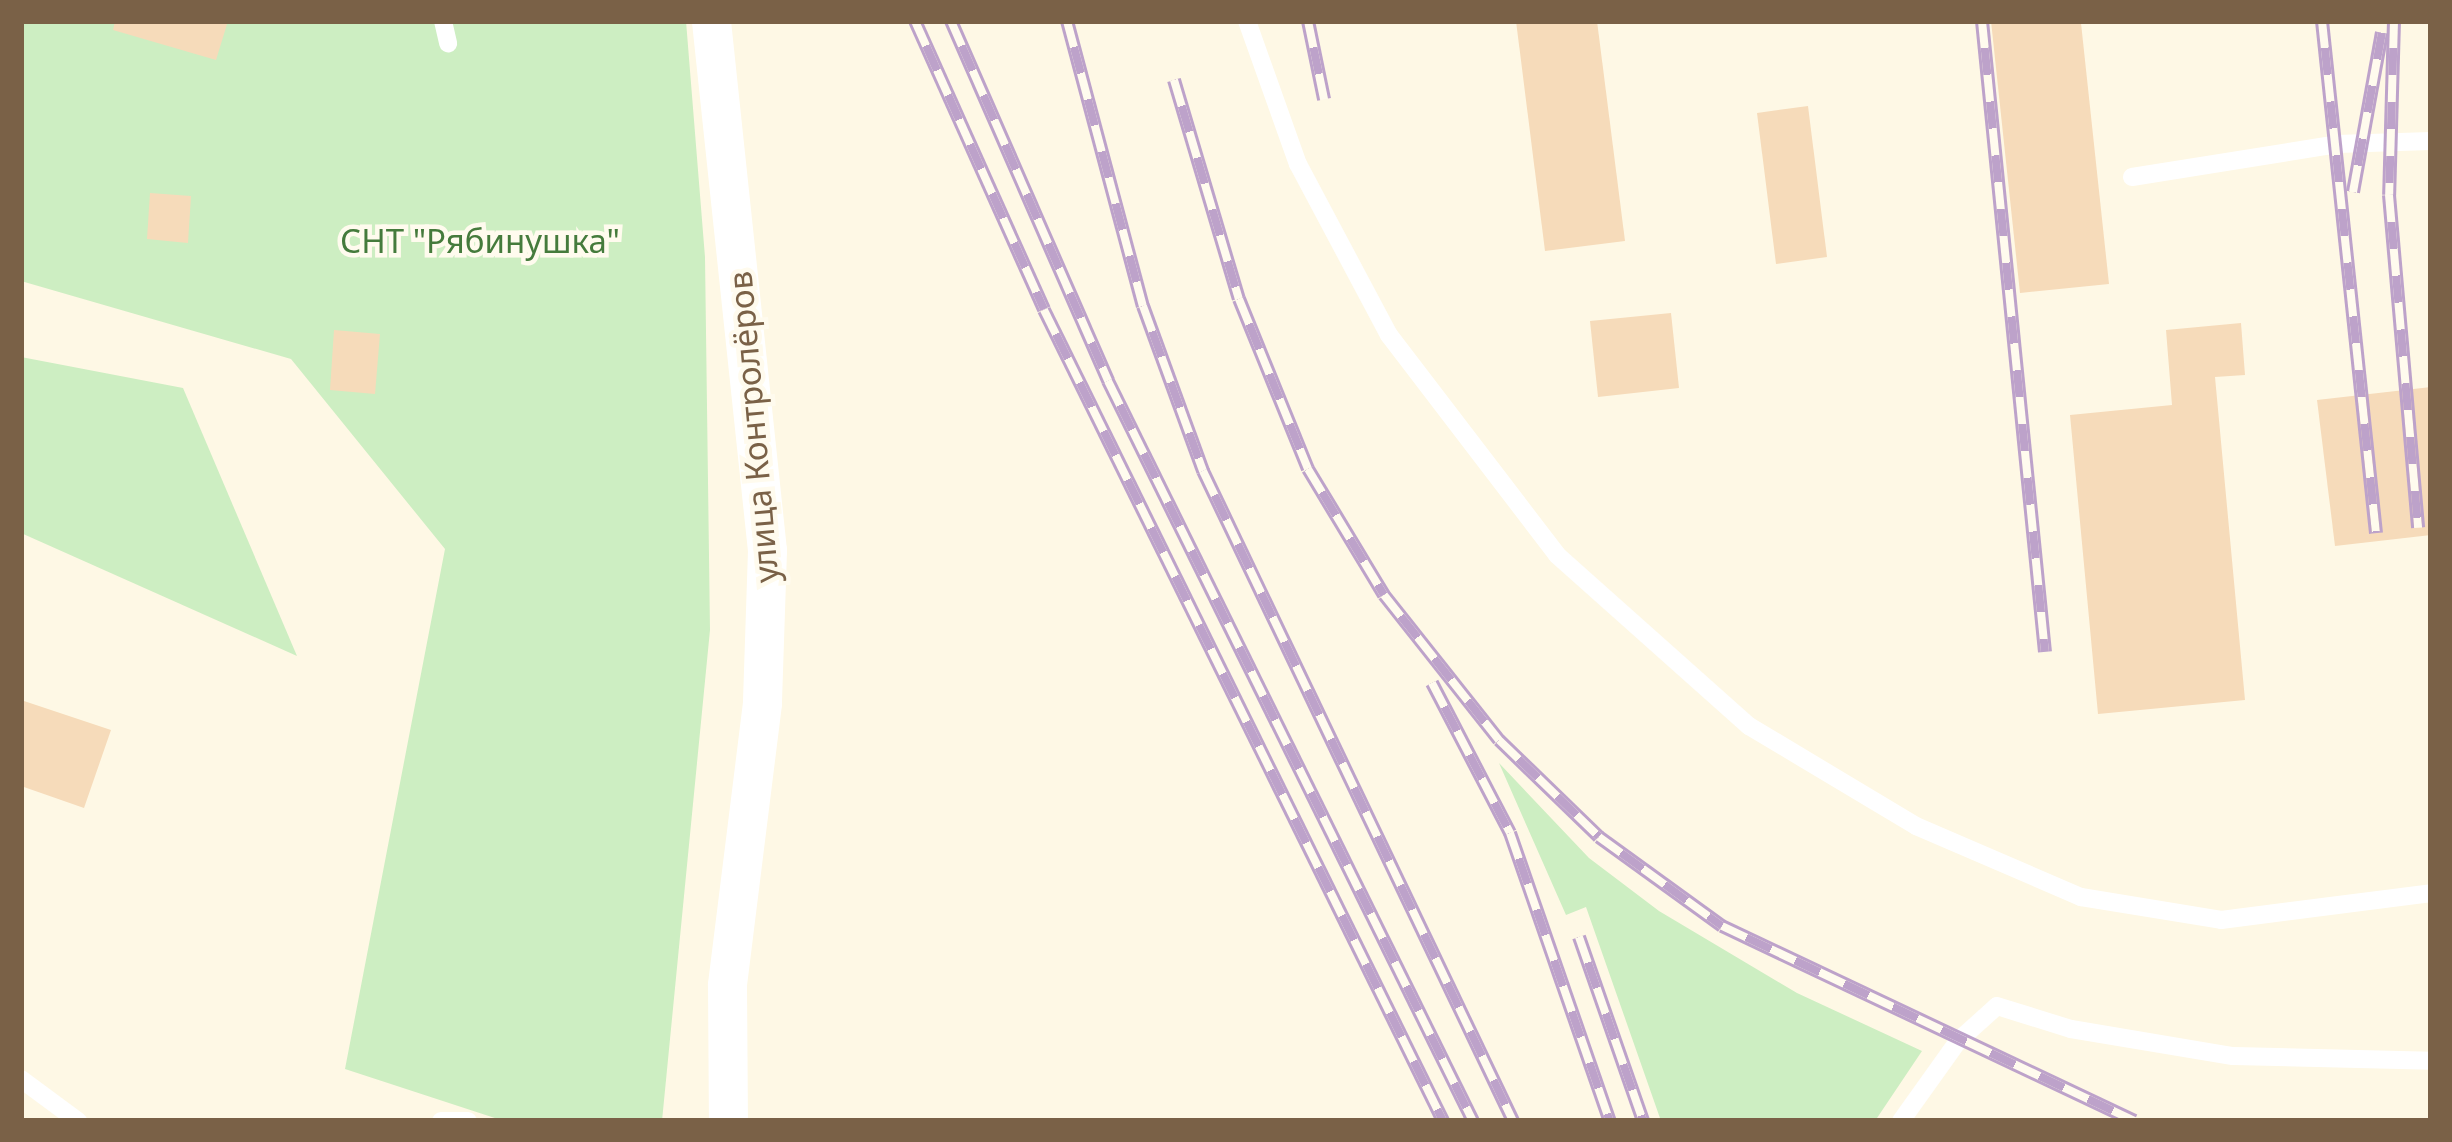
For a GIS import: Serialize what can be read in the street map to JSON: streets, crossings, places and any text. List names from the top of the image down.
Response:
{
  "streets": {
    "street": ["улица Контролёров"]
  },
  "parks": ["СНТ \"Рябинушка\""]
}
